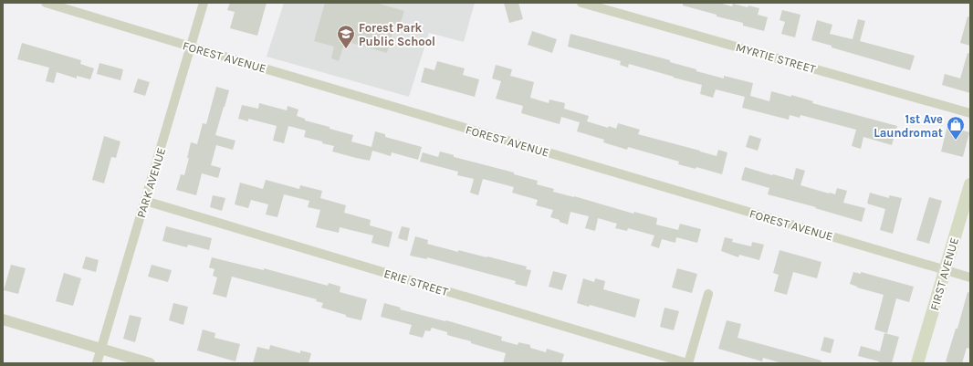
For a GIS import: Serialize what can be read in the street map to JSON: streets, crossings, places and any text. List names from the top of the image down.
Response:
{
  "streets": {
    "main road": ["FIRST AVENUE"],
    "street": [
      "FOREST AVENUE",
      "MYRTIE STREET",
      "PARK AVENUE",
      "ERIE STREET"
    ]
  },
  "crossings": [
    ["FOREST AVENUE", "PARK AVENUE"],
    ["FOREST AVENUE", "FIRST AVENUE"],
    ["PARK AVENUE", "ERIE STREET"]
  ],
  "places": {
    "school or university": ["Forest Park Public School"],
    "shop": ["1st Ave Laundromat"]
  }
}
